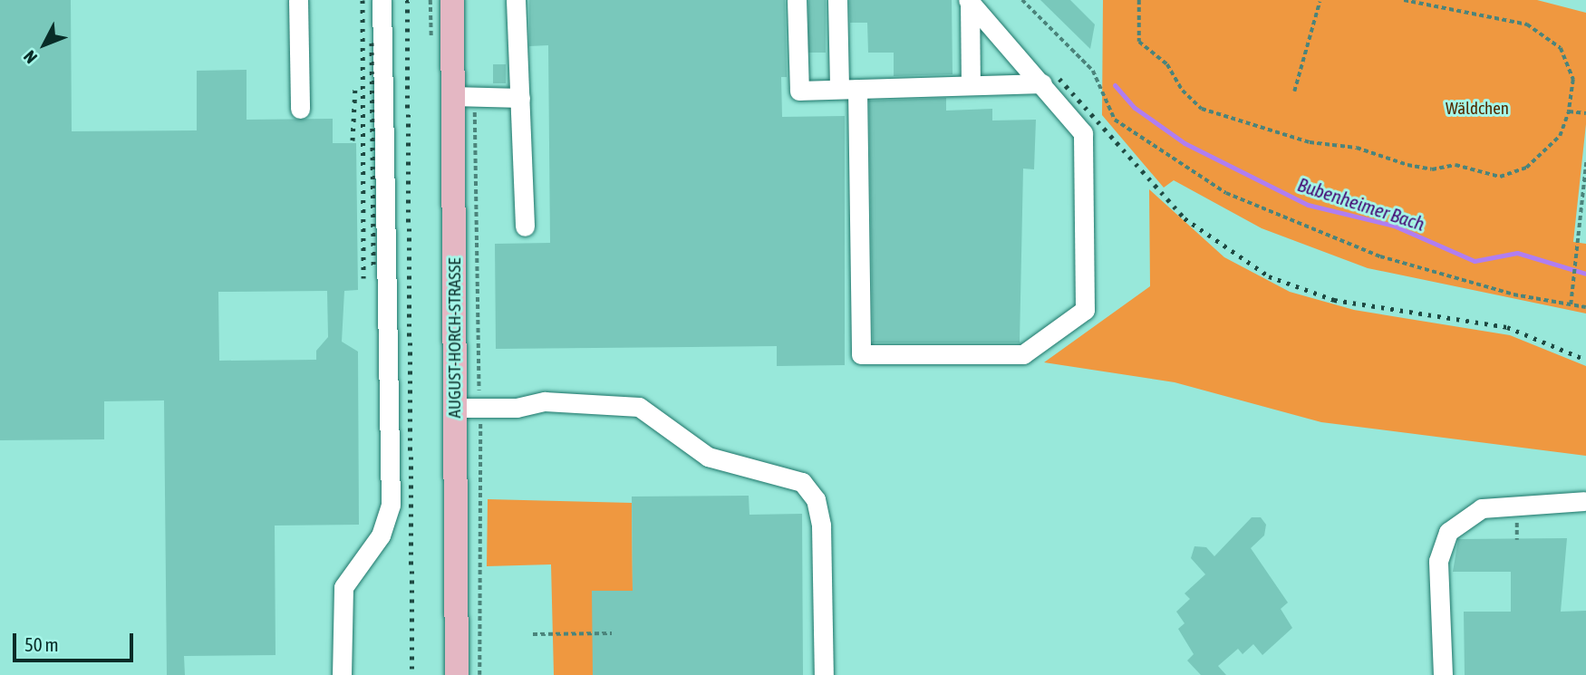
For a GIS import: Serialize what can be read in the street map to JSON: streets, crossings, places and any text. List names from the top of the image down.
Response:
{
  "streets": {
    "main road": ["AUGUST-HORCH-STRASSE"]
  },
  "water": ["Bubenheimer Bach"],
  "parks": ["Wäldchen"],
  "scale_bar": "50 m",
  "north": "bottom left"
}
